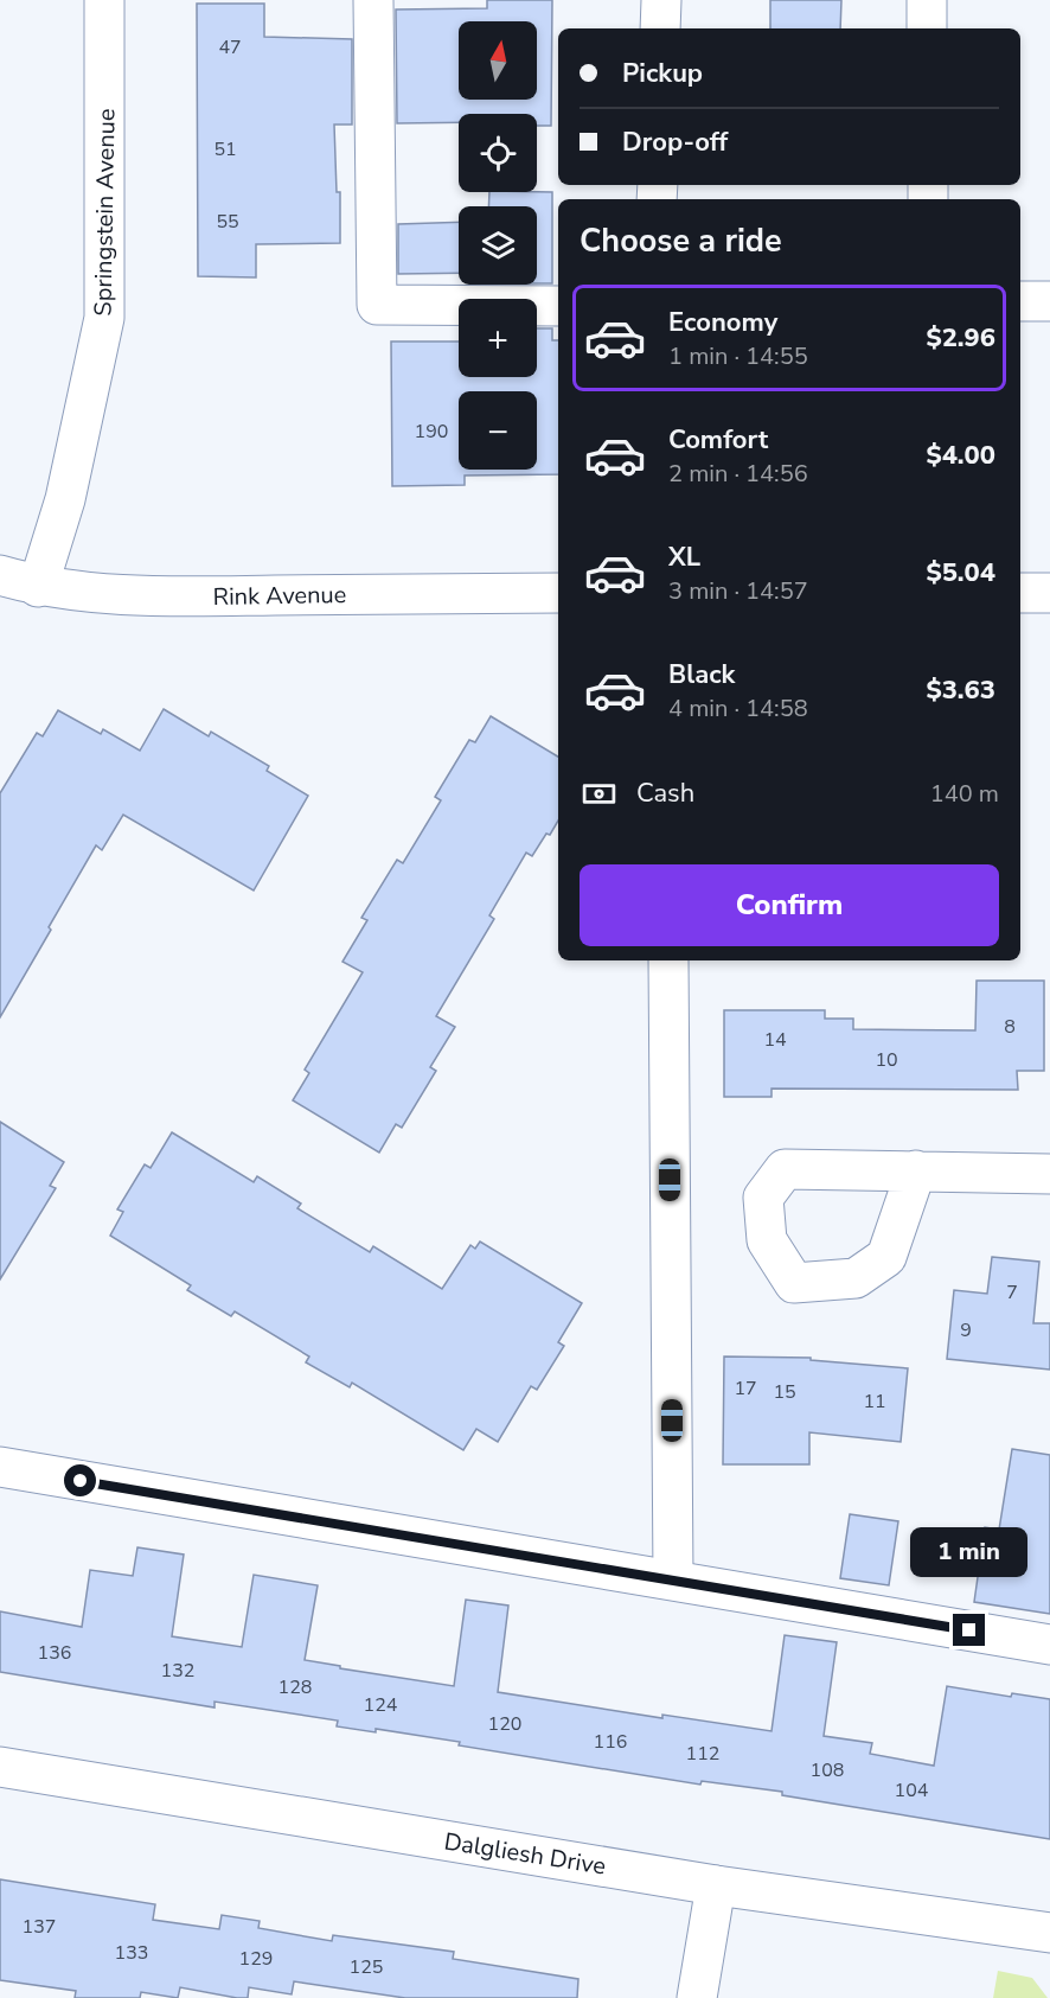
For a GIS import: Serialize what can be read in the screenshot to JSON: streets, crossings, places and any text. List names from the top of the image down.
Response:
{
  "streets": {
    "street": ["Springstein Avenue", "Rink Avenue", "Dalgliesh Drive"]
  },
  "crossings": [
    ["Springstein Avenue", "Rink Avenue"]
  ],
  "house_numbers": [
    "47",
    "51",
    "55",
    "190",
    "8",
    "14",
    "10",
    "7",
    "9",
    "17",
    "15",
    "11",
    "136",
    "132",
    "128",
    "124",
    "120",
    "116",
    "112",
    "108",
    "104",
    "137",
    "133",
    "129",
    "125"
  ],
  "north": "top",
  "page": {
    "map_buttons": ["+", "−"],
    "banner": ["Pickup", "Drop-off"],
    "heading": "Choose a ride",
    "list": [
      {
        "name": "Economy",
        "note": "1 min · 14:55",
        "value": "$2.96"
      },
      {
        "name": "Comfort",
        "note": "2 min · 14:56",
        "value": "$4.00"
      },
      {
        "name": "XL",
        "note": "3 min · 14:57",
        "value": "$5.04"
      },
      {
        "name": "Black",
        "note": "4 min · 14:58",
        "value": "$3.63"
      }
    ],
    "pay": ["Cash", "140 m"],
    "buttons": "Confirm",
    "bubble": "1 min"
  }
}
